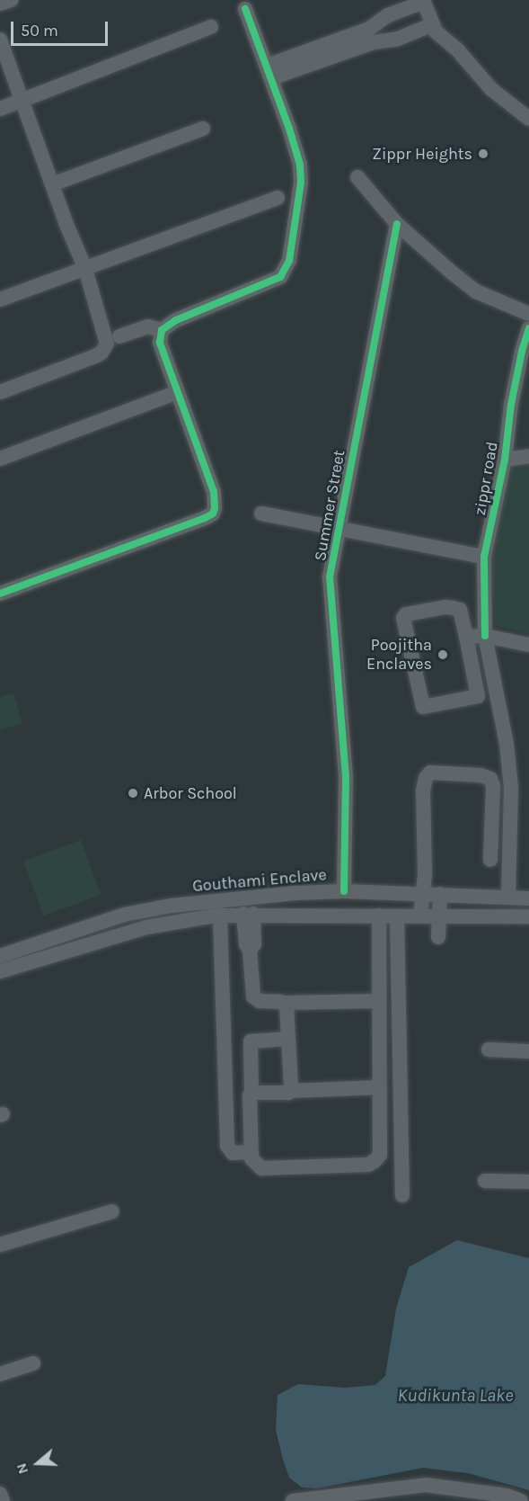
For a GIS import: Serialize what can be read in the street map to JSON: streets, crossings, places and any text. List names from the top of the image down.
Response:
{
  "streets": {
    "street": ["zippr road", "Summer Street", "Gouthami Enclave"]
  },
  "crossings": [
    ["zippr road", "Gouthami Enclave"],
    ["Summer Street", "Gouthami Enclave"]
  ],
  "water": ["Kudikunta Lake"],
  "places": ["Zippr Heights", "Poojitha Enclaves", "Arbor School"],
  "scale_bar": "50 m",
  "north": "left"
}
